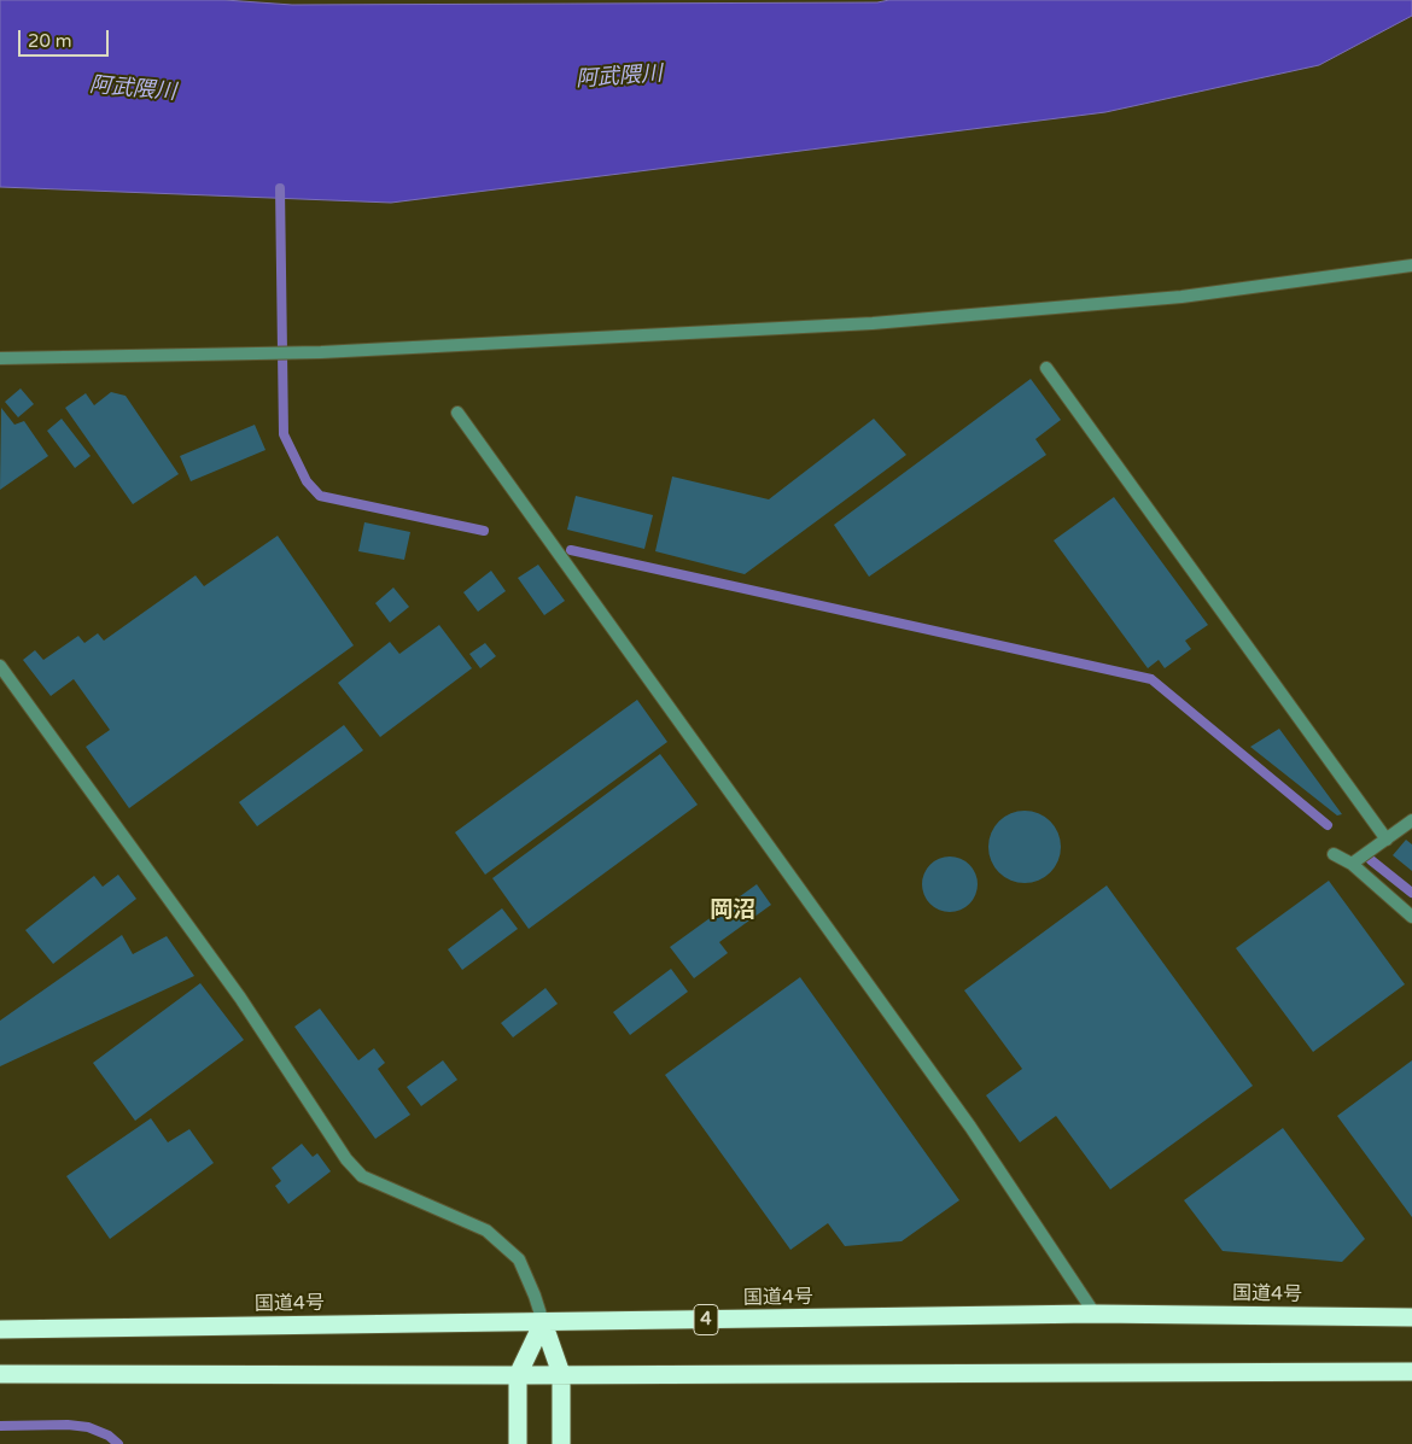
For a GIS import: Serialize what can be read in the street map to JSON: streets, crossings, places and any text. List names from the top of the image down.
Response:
{
  "streets": {
    "highway": ["国道4号", "4"]
  },
  "districts": ["岡沼"],
  "water": ["阿武隈川"],
  "scale_bar": "20 m"
}
